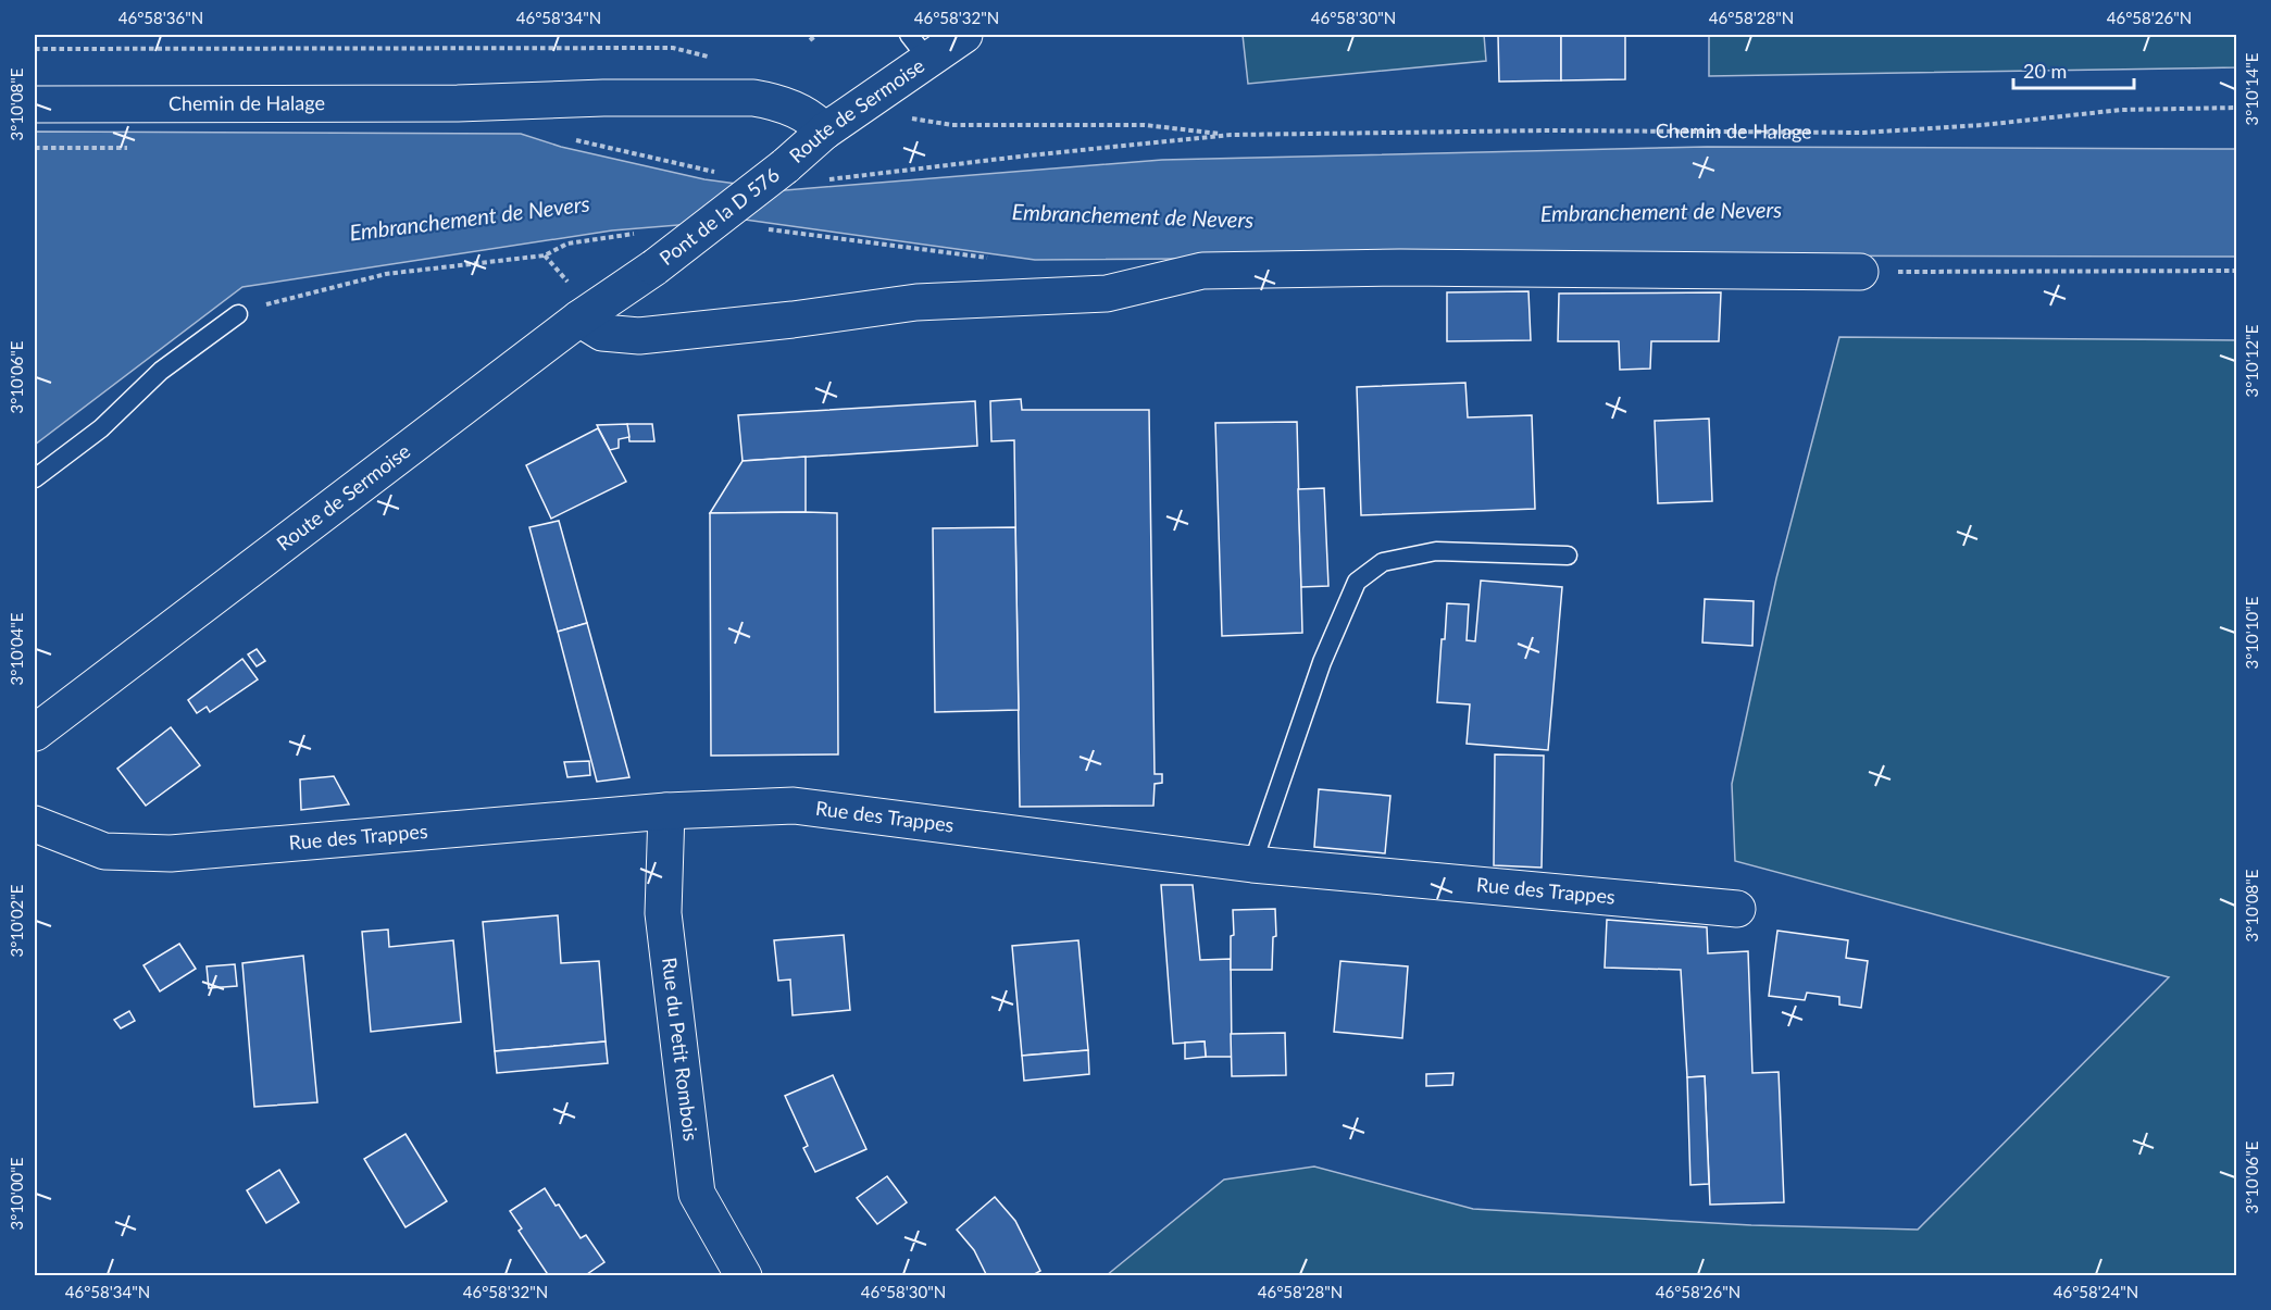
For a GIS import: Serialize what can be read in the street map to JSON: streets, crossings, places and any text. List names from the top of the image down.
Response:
{
  "streets": {
    "street": [
      "Chemin de Halage",
      "Route de Sermoise",
      "Pont de la D 576",
      "Rue des Trappes",
      "Rue du Petit Rombois"
    ]
  },
  "crossings": [
    ["Chemin de Halage", "Route de Sermoise"],
    ["Route de Sermoise", "Pont de la D 576"],
    ["Rue des Trappes", "Rue du Petit Rombois"]
  ],
  "water": ["Embranchement de Nevers"],
  "scale_bar": "20 m",
  "coordinates": [
    "46°58'36\"N",
    "46°58'34\"N",
    "46°58'32\"N",
    "46°58'30\"N",
    "46°58'28\"N",
    "46°58'26\"N",
    "3°10'14\"E",
    "3°10'08\"E",
    "3°10'12\"E",
    "3°10'06\"E",
    "3°10'10\"E",
    "3°10'04\"E",
    "3°10'02\"E",
    "3°10'00\"E",
    "46°58'24\"N"
  ]
}
